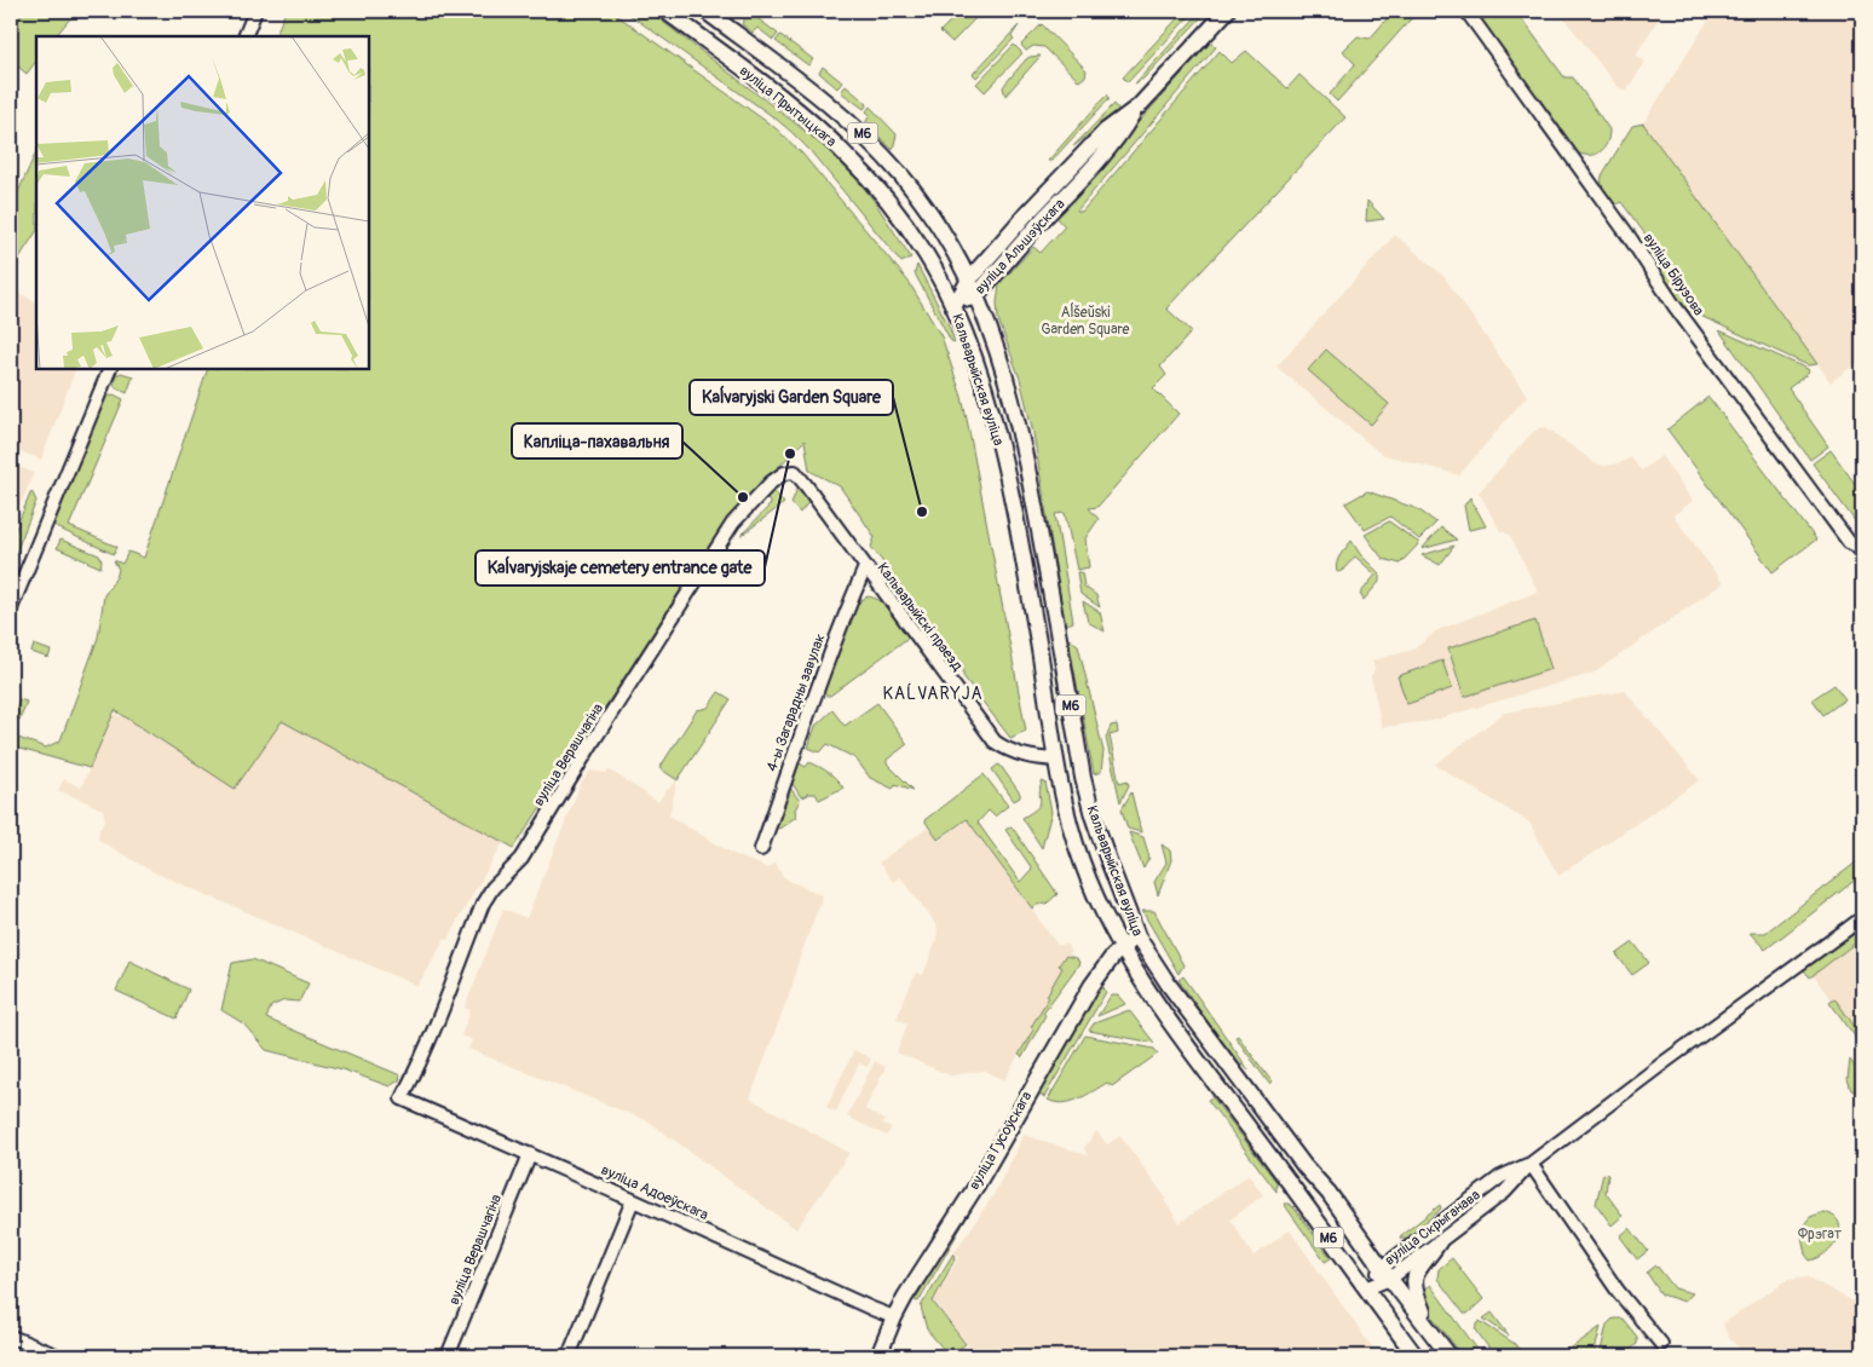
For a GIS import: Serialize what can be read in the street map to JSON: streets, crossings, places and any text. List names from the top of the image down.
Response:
{
  "streets": {
    "main road": [
      "вуліца Прытыцкага",
      "М6",
      "вуліца Альшэўскага",
      "Кальварыйская вуліца",
      "вуліца Гусоўскага"
    ],
    "street": [
      "вуліца Бірузова",
      "Кальварыйскі праезд",
      "4-ы Загарадны завулак",
      "вуліца Верашчагіна",
      "вуліца Адоеўскага",
      "вуліца Скрыганава"
    ]
  },
  "crossings": [
    ["вуліца Прытыцкага", "вуліца Альшэўскага"],
    ["вуліца Прытыцкага", "Кальварыйская вуліца"],
    ["вуліца Альшэўскага", "Кальварыйская вуліца"],
    ["Кальварыйская вуліца", "Кальварыйскі праезд"],
    ["Кальварыйская вуліца", "вуліца Гусоўскага"],
    ["Кальварыйская вуліца", "вуліца Скрыганава"],
    ["Кальварыйскі праезд", "4-ы Загарадны завулак"],
    ["Кальварыйскі праезд", "вуліца Верашчагіна"],
    ["вуліца Верашчагіна", "вуліца Адоеўскага"],
    ["вуліца Гусоўскага", "вуліца Адоеўскага"]
  ],
  "districts": ["KAĹVARYJA"],
  "parks": ["Aĺšeŭski Garden Square", "Фрэгат"],
  "places": ["Kaĺvaryjskaje cemetery entrance gate", "Капліца-пахавальня", "Kaĺvaryjski Garden Square"]
}
